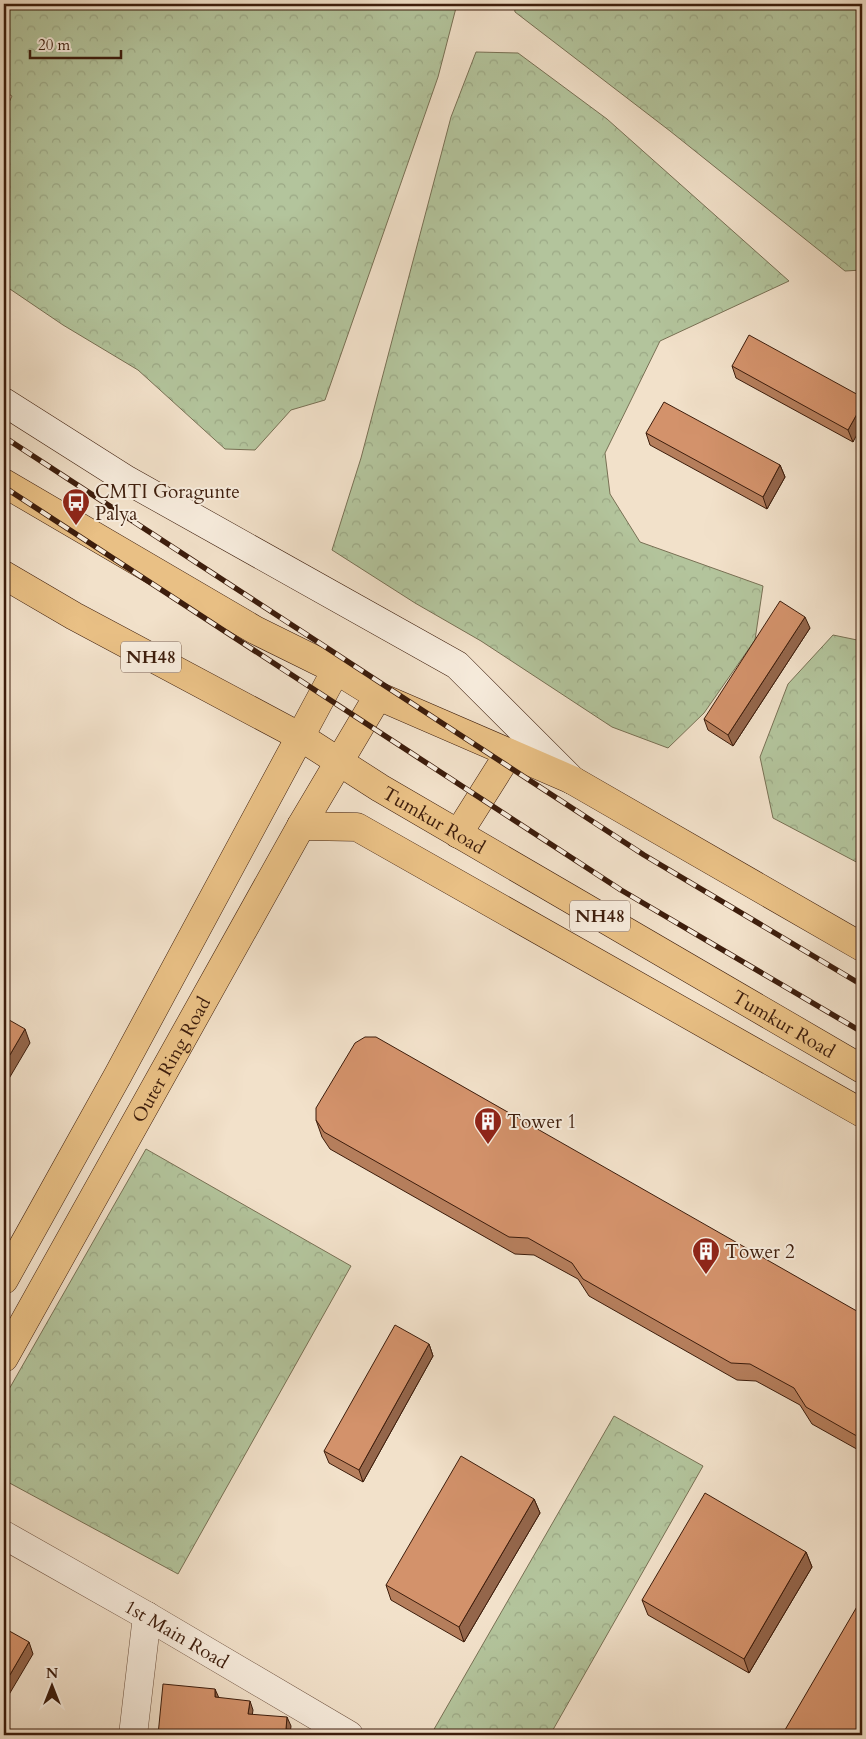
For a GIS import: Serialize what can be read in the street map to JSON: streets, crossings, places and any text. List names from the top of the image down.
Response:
{
  "streets": {
    "highway": ["NH48", "Tumkur Road", "Outer Ring Road"],
    "street": ["1st Main Road"]
  },
  "crossings": [
    ["Tumkur Road", "Outer Ring Road"]
  ],
  "places": {
    "bus stop": ["CMTI Goragunte Palya"],
    "building": ["Tower 1", "Tower 2"]
  },
  "scale_bar": "20 m",
  "north": "top"
}
